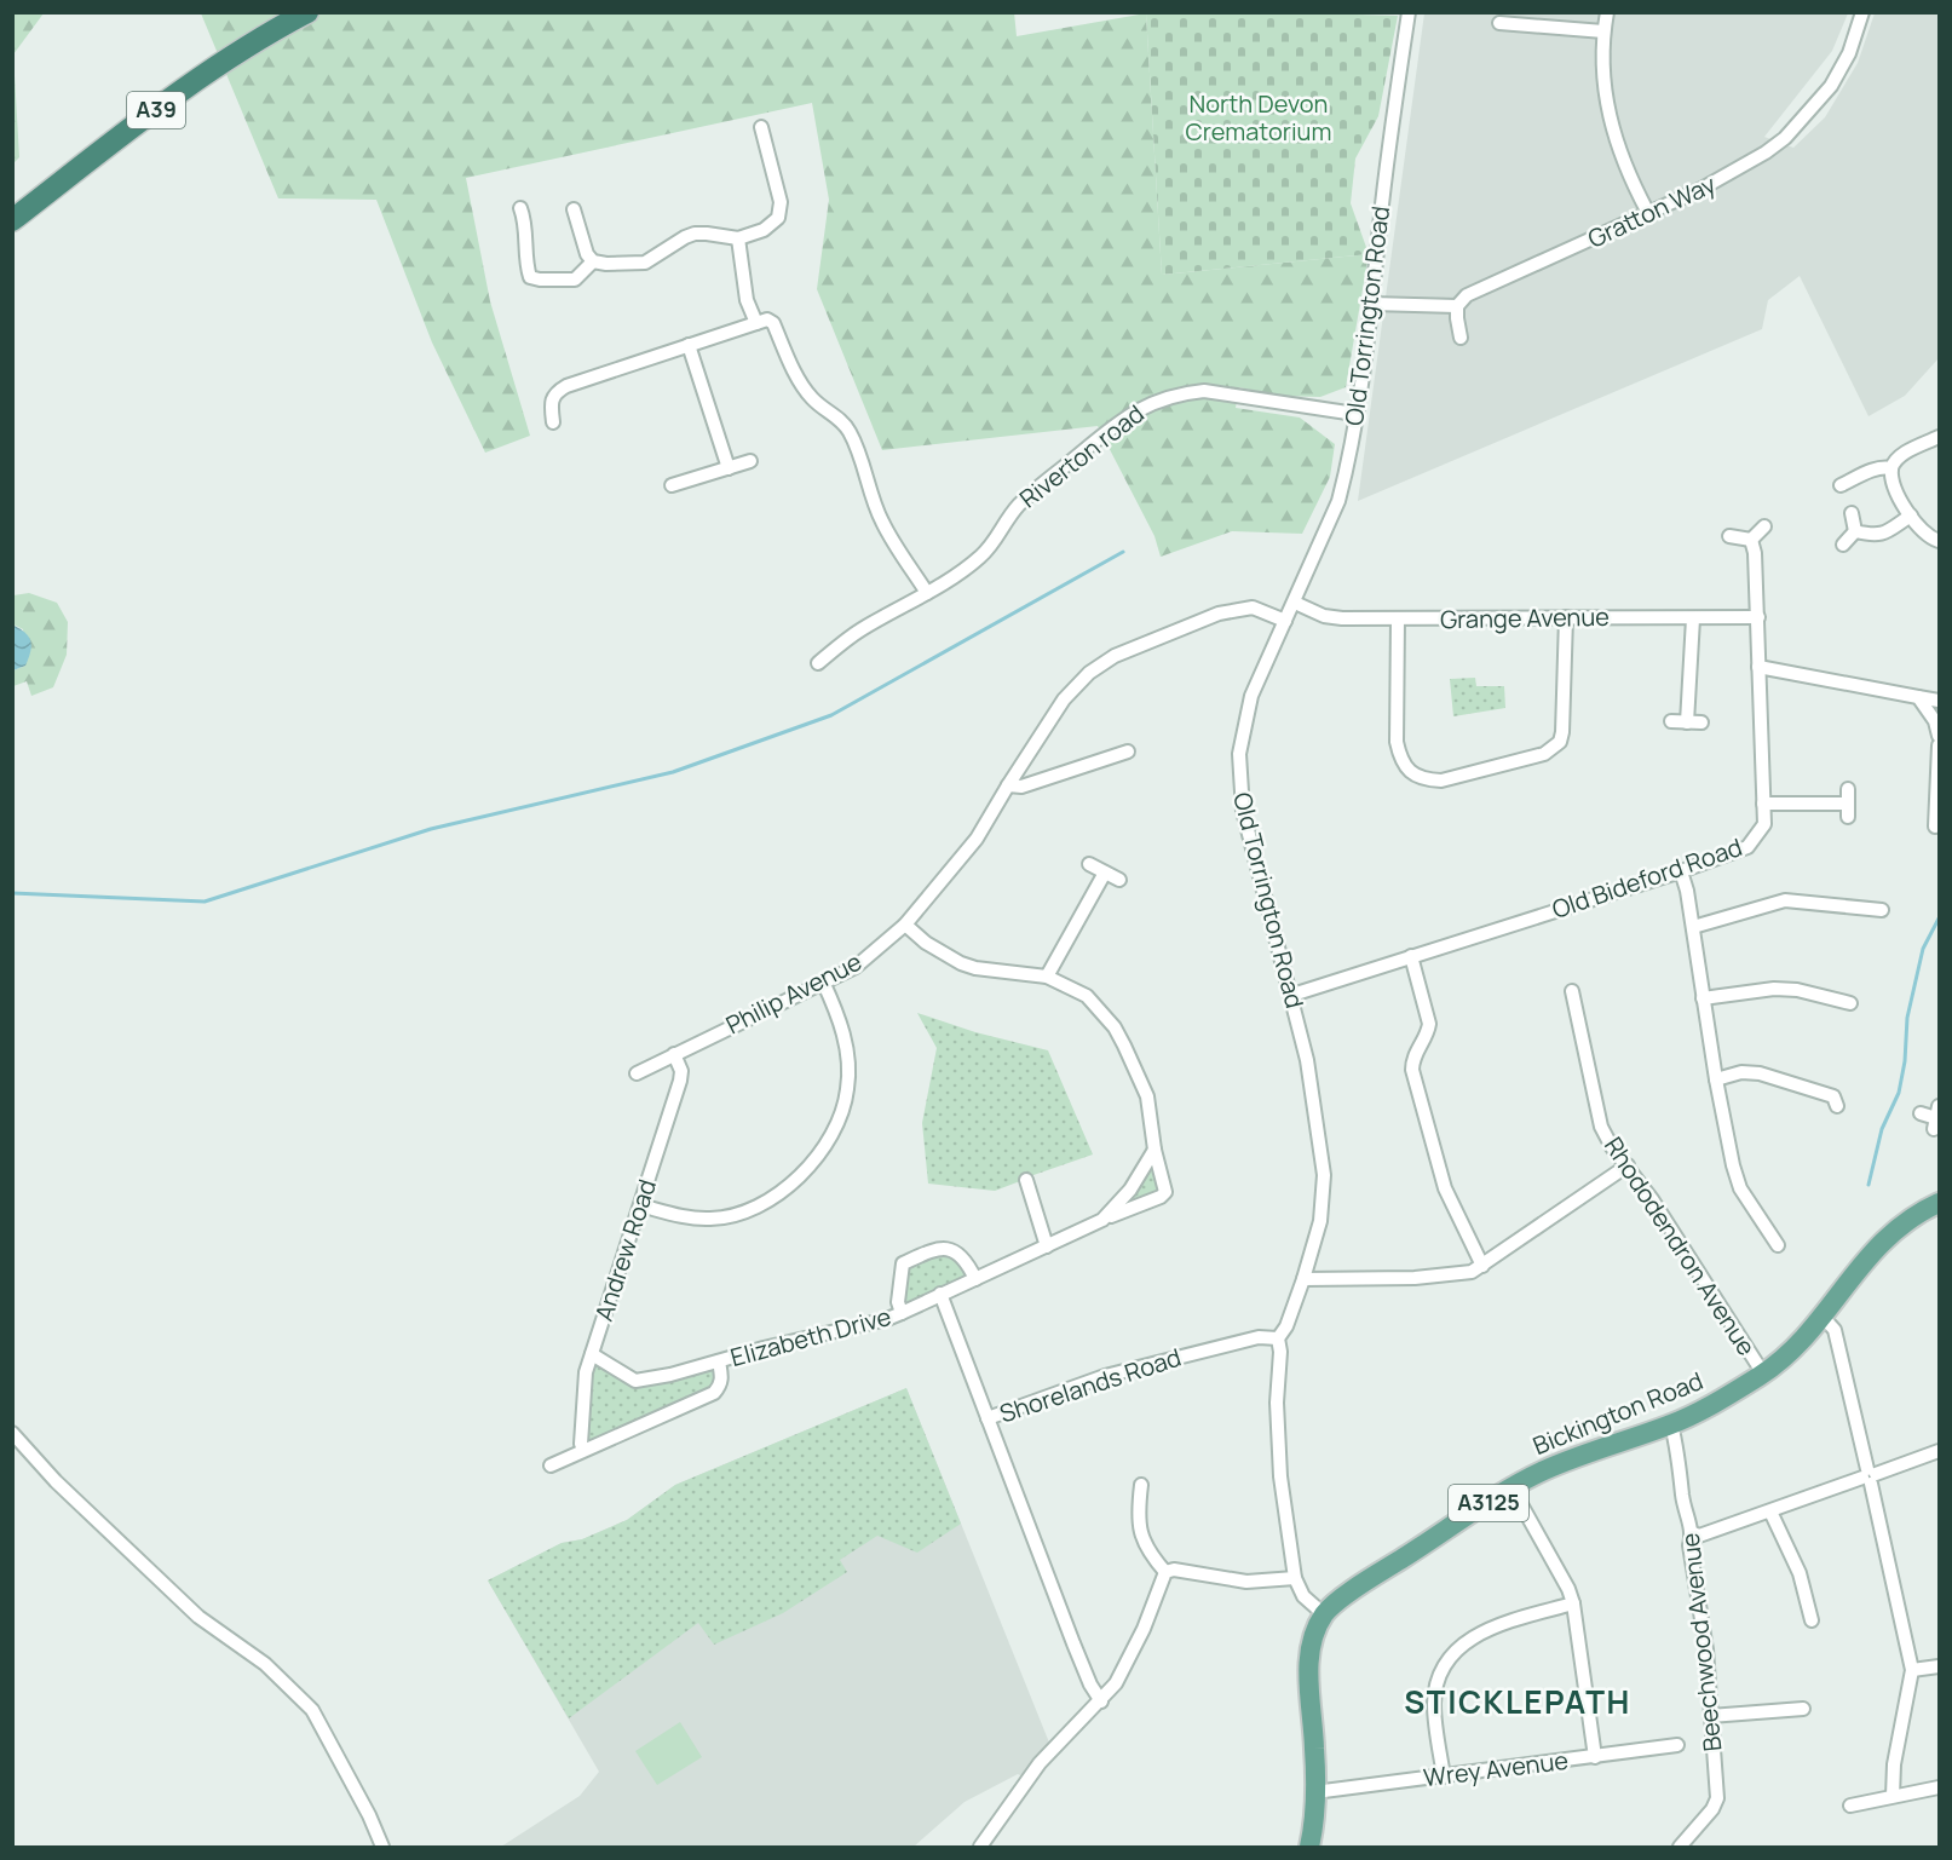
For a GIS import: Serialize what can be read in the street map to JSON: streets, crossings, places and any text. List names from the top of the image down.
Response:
{
  "streets": {
    "highway": ["A39"],
    "main road": ["Bickington Road", "A3125"],
    "street": [
      "Gratton Way",
      "Old Torrington Road",
      "Riverton road",
      "Grange Avenue",
      "Old Bideford Road",
      "Philip Avenue",
      "Rhododendron Avenue",
      "Andrew Road",
      "Elizabeth Drive",
      "Shorelands Road",
      "Beechwood Avenue",
      "Wrey Avenue"
    ]
  },
  "crossings": [
    ["Old Torrington Road", "Riverton road"],
    ["Old Torrington Road", "Grange Avenue"],
    ["Old Torrington Road", "Old Bideford Road"],
    ["Old Torrington Road", "Philip Avenue"],
    ["Old Torrington Road", "Shorelands Road"],
    ["Old Torrington Road", "Bickington Road"],
    ["Grange Avenue", "Old Bideford Road"],
    ["Philip Avenue", "Andrew Road"],
    ["Philip Avenue", "Elizabeth Drive"],
    ["Rhododendron Avenue", "Bickington Road"],
    ["Andrew Road", "Elizabeth Drive"],
    ["Bickington Road", "Beechwood Avenue"]
  ],
  "districts": ["STICKLEPATH"],
  "parks": ["North Devon Crematorium"]
}
